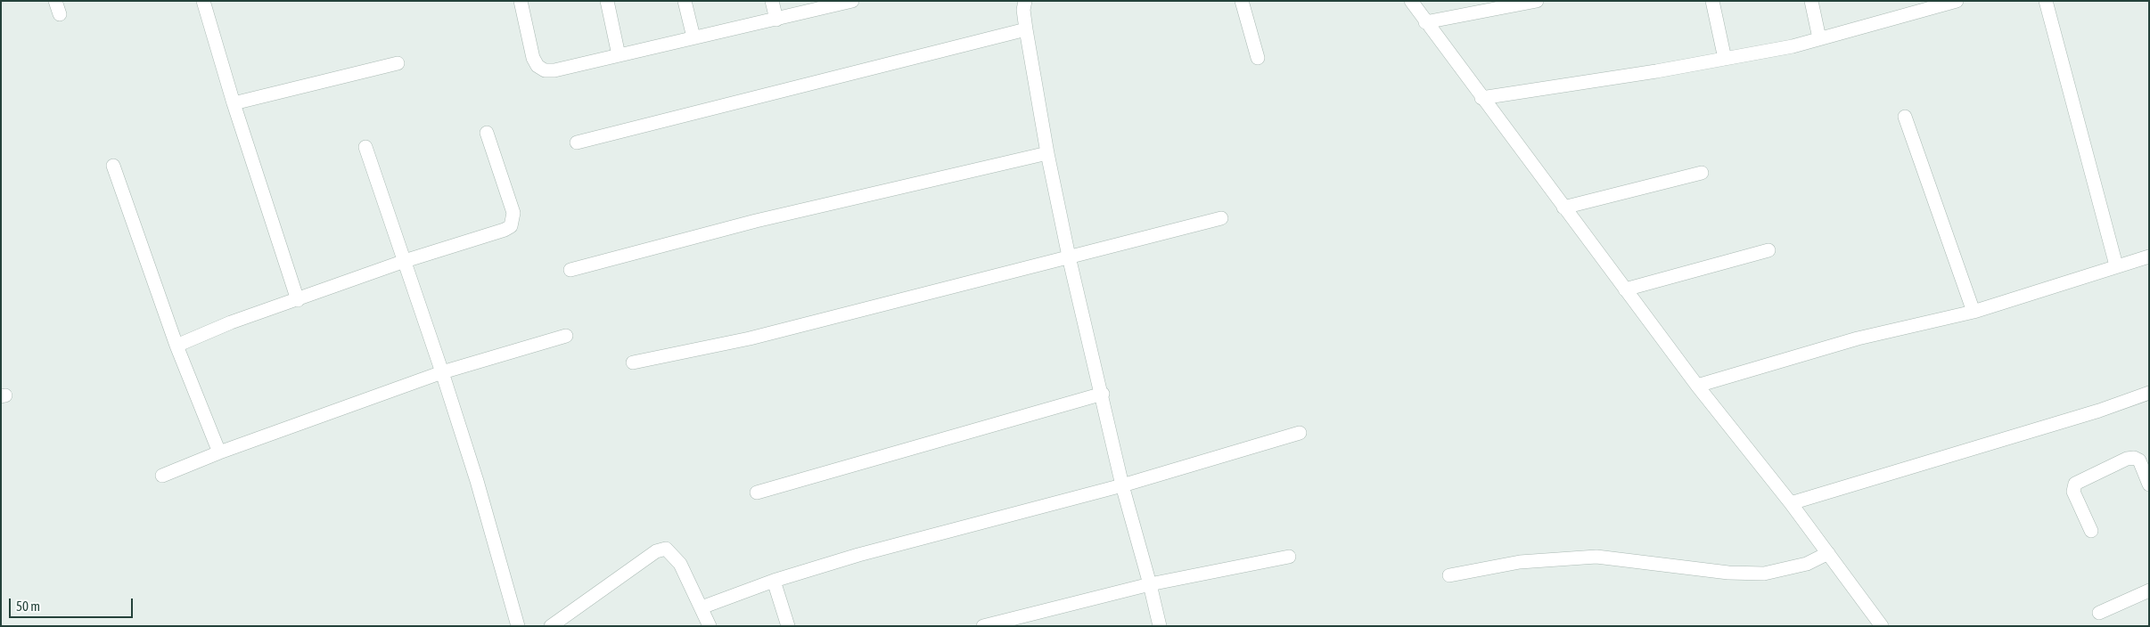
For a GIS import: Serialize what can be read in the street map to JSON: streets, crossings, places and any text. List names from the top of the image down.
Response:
{
  "scale_bar": "50 m"
}
